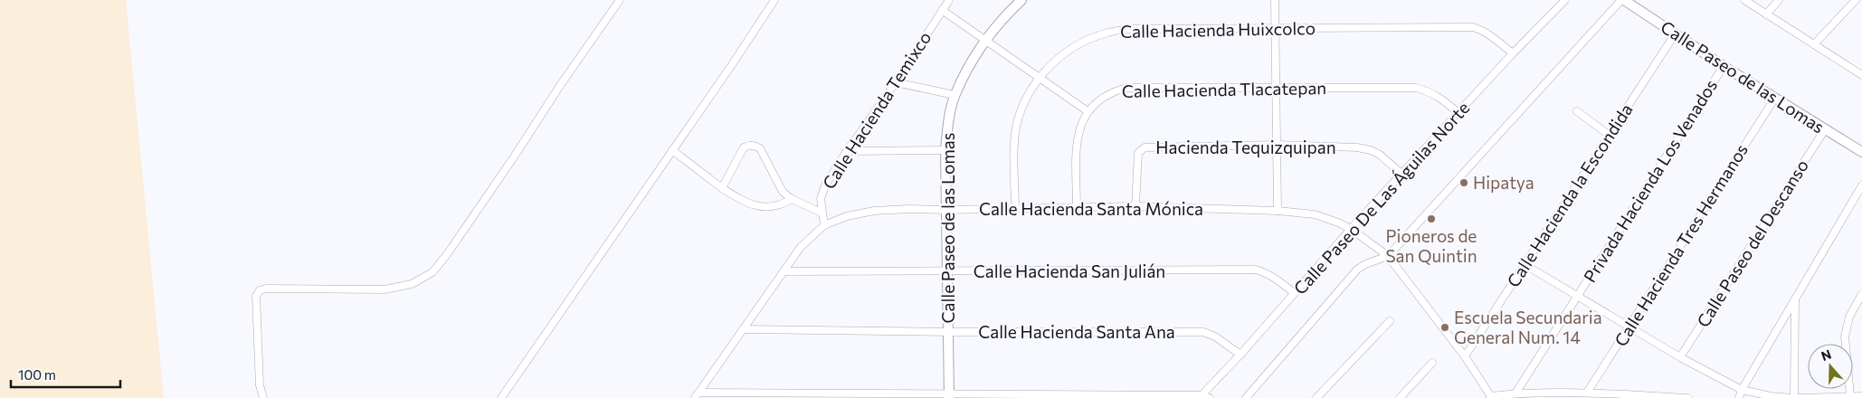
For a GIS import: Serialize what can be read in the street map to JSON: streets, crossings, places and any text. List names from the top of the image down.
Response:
{
  "streets": {
    "main road": ["Calle Paseo de las Lomas"],
    "street": [
      "Calle Hacienda Huixcolco",
      "Calle Hacienda Tlacatepan",
      "Calle Hacienda Temixco",
      "Hacienda Tequizquipan",
      "Privada Hacienda Los Venados",
      "Calle Hacienda la Escondida",
      "Calle Paseo De Las Águilas Norte",
      "Calle Hacienda Santa Mónica",
      "Calle Paseo del Descanso",
      "Calle Hacienda Tres Hermanos",
      "Calle Hacienda San Julián",
      "Calle Hacienda Santa Ana"
    ]
  },
  "crossings": [
    ["Calle Hacienda Huixcolco", "Calle Paseo De Las Águilas Norte"],
    ["Calle Hacienda Huixcolco", "Calle Hacienda Santa Mónica"],
    ["Calle Paseo de las Lomas", "Privada Hacienda Los Venados"],
    ["Calle Paseo de las Lomas", "Calle Hacienda la Escondida"],
    ["Calle Paseo de las Lomas", "Calle Hacienda Santa Mónica"],
    ["Calle Paseo de las Lomas", "Calle Paseo del Descanso"],
    ["Calle Paseo de las Lomas", "Calle Hacienda Tres Hermanos"],
    ["Calle Paseo de las Lomas", "Calle Hacienda San Julián"],
    ["Calle Paseo de las Lomas", "Calle Hacienda Santa Ana"],
    ["Calle Hacienda Tlacatepan", "Calle Paseo De Las Águilas Norte"],
    ["Calle Hacienda Tlacatepan", "Calle Hacienda Santa Mónica"],
    ["Calle Hacienda Temixco", "Calle Hacienda Santa Mónica"],
    ["Hacienda Tequizquipan", "Calle Paseo De Las Águilas Norte"],
    ["Hacienda Tequizquipan", "Calle Hacienda Santa Mónica"],
    ["Calle Hacienda la Escondida", "Calle Hacienda Santa Mónica"],
    ["Calle Paseo De Las Águilas Norte", "Calle Hacienda Santa Mónica"],
    ["Calle Paseo De Las Águilas Norte", "Calle Hacienda San Julián"],
    ["Calle Paseo De Las Águilas Norte", "Calle Hacienda Santa Ana"],
    ["Calle Hacienda Santa Mónica", "Calle Hacienda San Julián"],
    ["Calle Hacienda Santa Mónica", "Calle Hacienda Santa Ana"]
  ],
  "places": ["Hipatya", "Pioneros de San Quintin", "Escuela Secundaria General Num. 14"],
  "scale_bar": "100 m",
  "north": "top"
}
